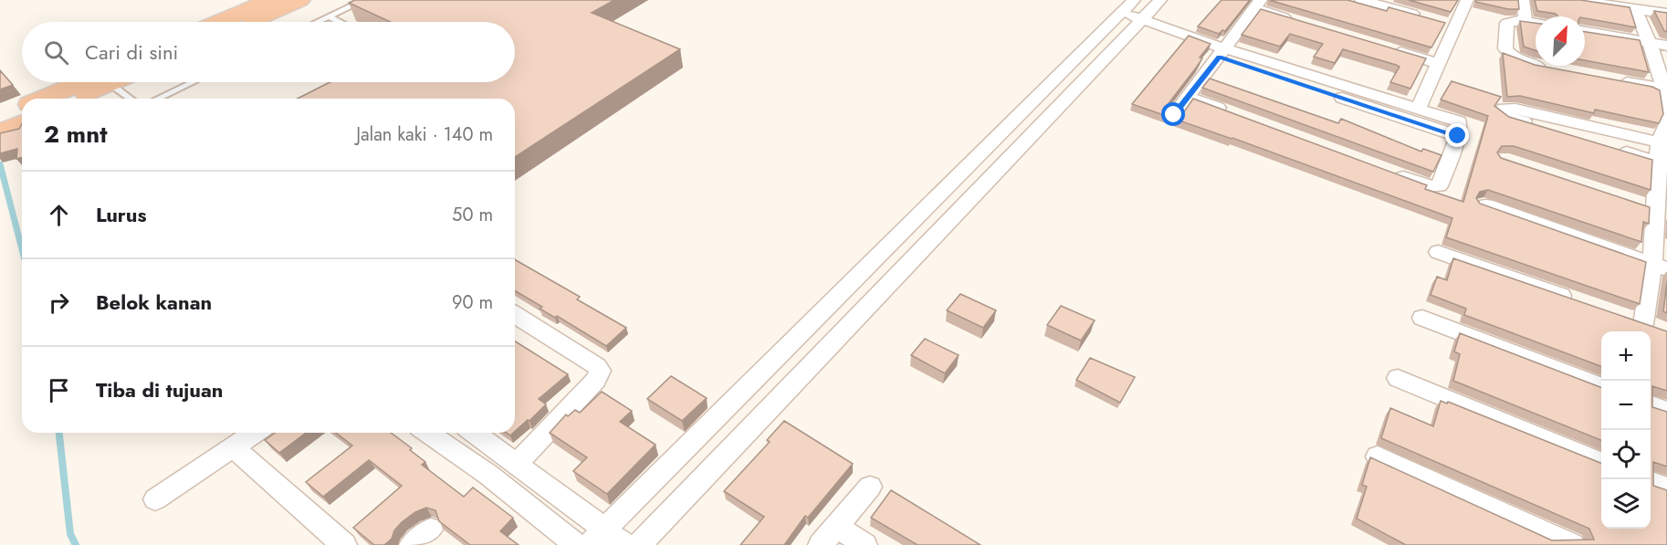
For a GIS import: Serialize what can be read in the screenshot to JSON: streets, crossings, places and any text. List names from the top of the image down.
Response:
{
  "north": "top right",
  "page": {
    "search": "Cari di sini",
    "heading": ["2 mnt", "Jalan kaki · 140 m"],
    "list": [
      ["Lurus", "50 m"],
      ["Belok kanan", "90 m"],
      "Tiba di tujuan"
    ],
    "map_buttons": ["+", "−"]
  }
}
